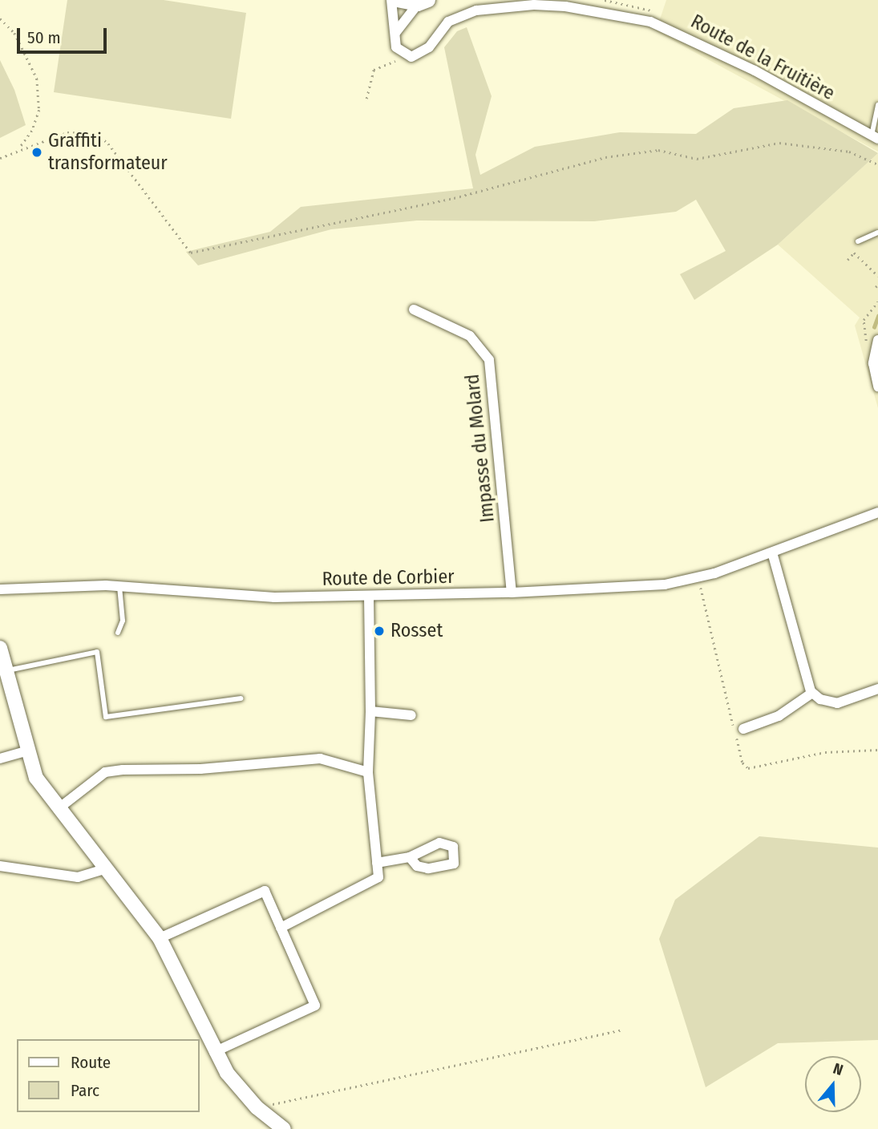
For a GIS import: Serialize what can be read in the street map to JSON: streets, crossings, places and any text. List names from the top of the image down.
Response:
{
  "streets": {
    "street": ["Route de la Fruitière", "Impasse du Molard", "Route de Corbier"]
  },
  "crossings": [
    ["Impasse du Molard", "Route de Corbier"]
  ],
  "places": ["Graffiti transformateur", "Rosset"],
  "legend": ["Route", "Parc"],
  "scale_bar": "50 m",
  "north": "top"
}
